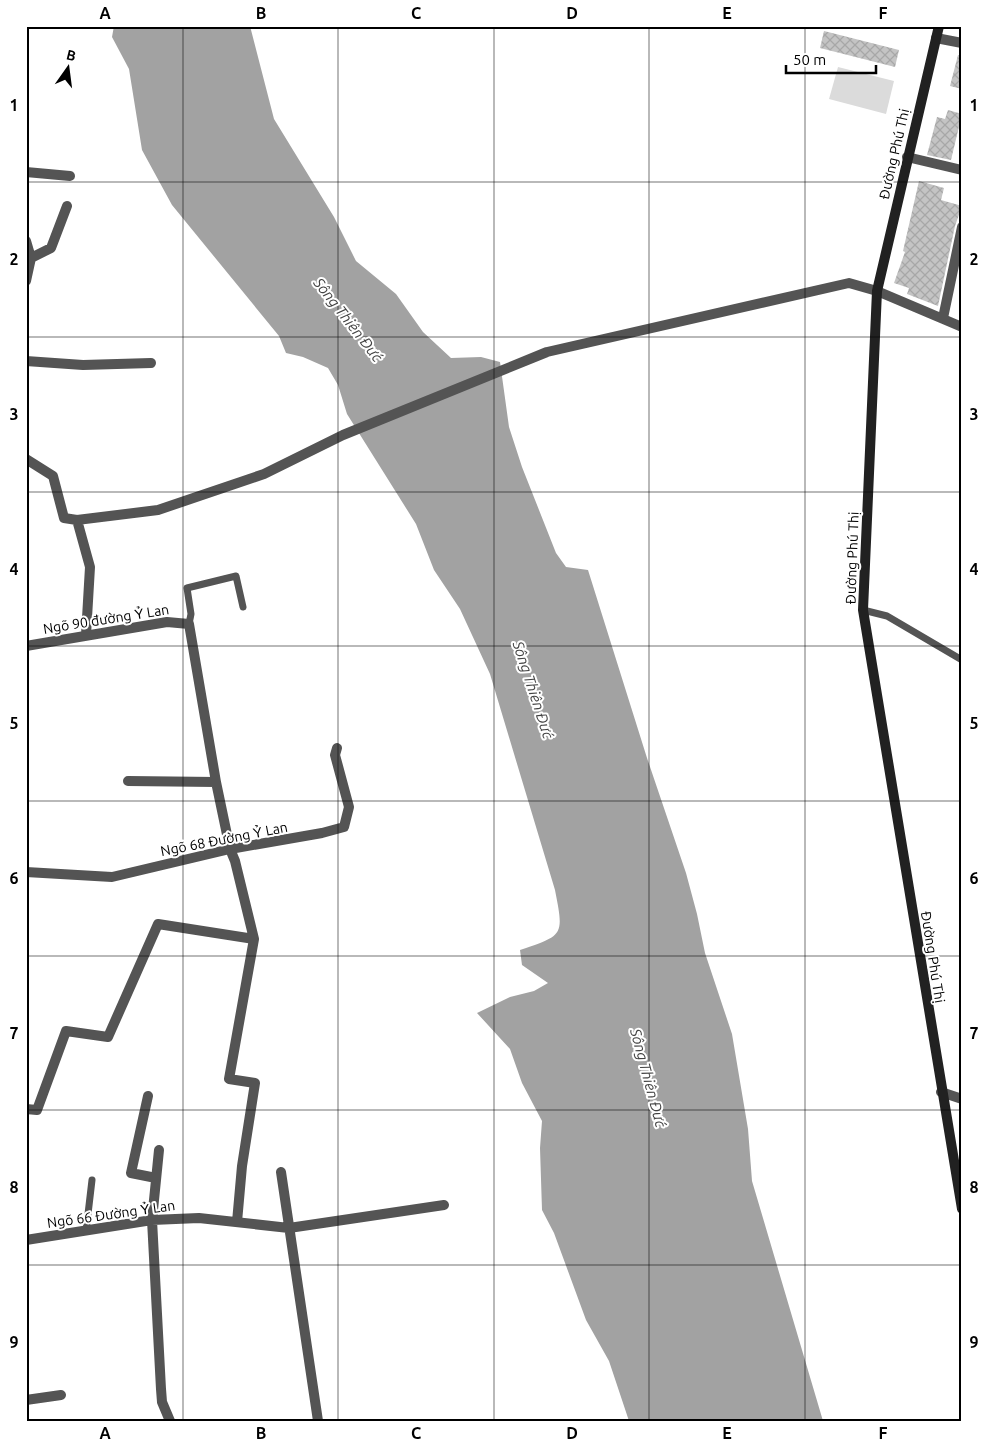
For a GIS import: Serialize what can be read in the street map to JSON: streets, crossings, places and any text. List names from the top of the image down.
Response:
{
  "streets": {
    "street": [
      "Đường Phú Thị",
      "Ngõ 90 đường Ỷ Lan",
      "Ngõ 68 Đường Ỷ Lan",
      "Ngõ 66 Đường Ỷ Lan"
    ]
  },
  "water": ["Sông Thiên Đức"],
  "scale_bar": "50 m",
  "north": "top",
  "grid": {
    "columns": [
      "A",
      "B",
      "C",
      "D",
      "E",
      "F"
    ],
    "rows": [
      "1",
      "2",
      "3",
      "4",
      "5",
      "6",
      "7",
      "8",
      "9"
    ]
  }
}
